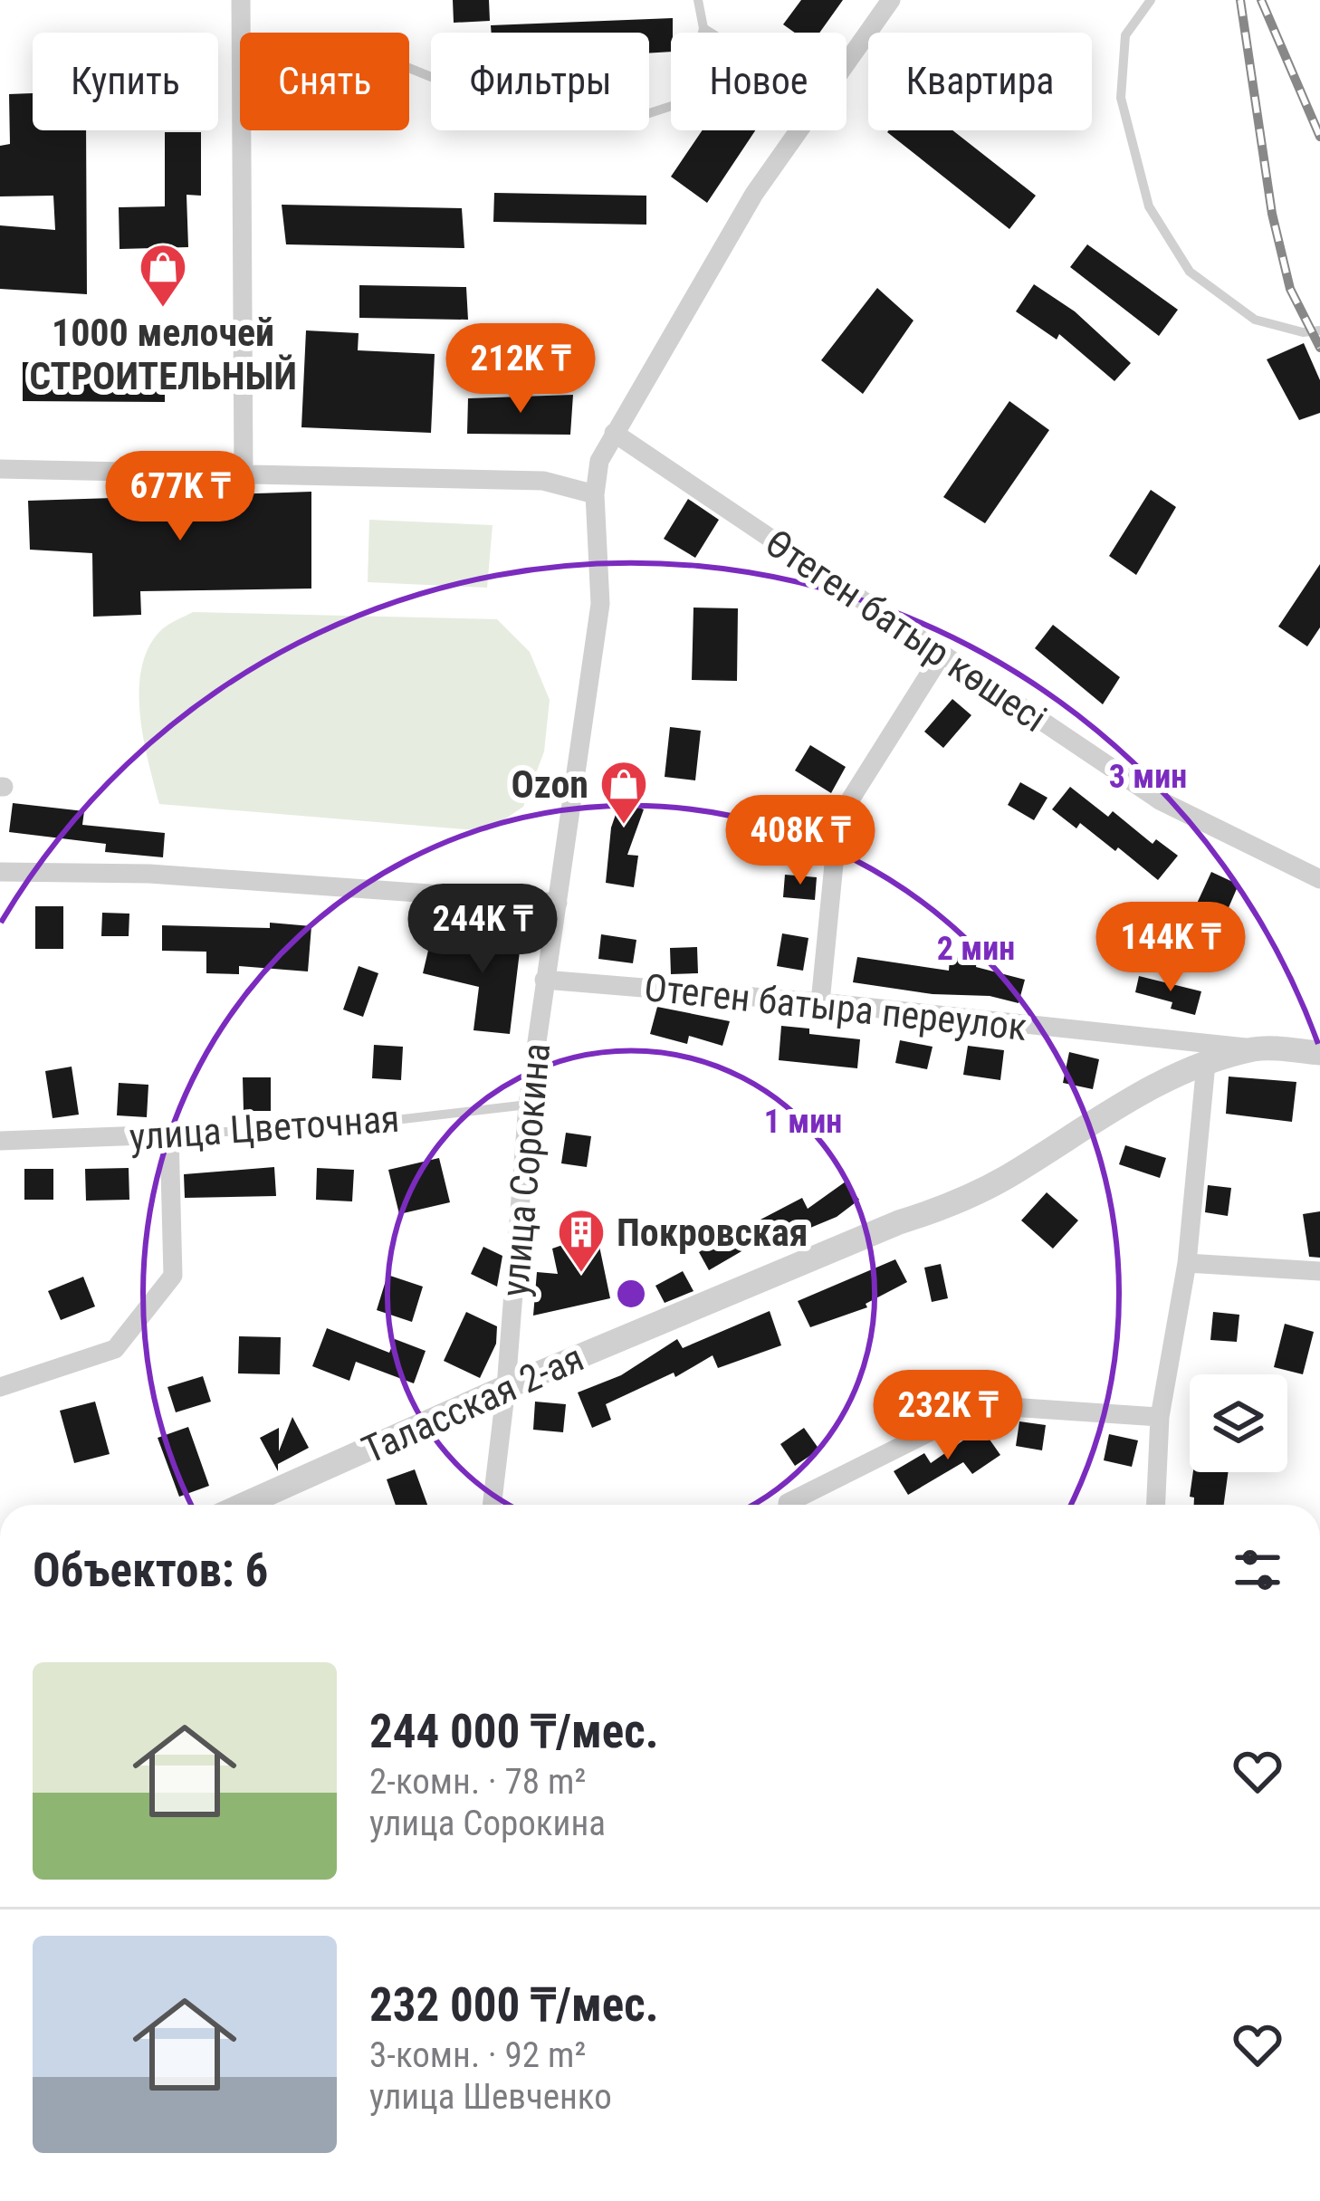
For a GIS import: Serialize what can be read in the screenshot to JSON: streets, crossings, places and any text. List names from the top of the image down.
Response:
{
  "streets": {
    "street": [
      "Өтеген батыр көшесі",
      "Отеген батыра переулок",
      "улица Цветочная",
      "улица Сорокина",
      "Таласская 2-ая"
    ]
  },
  "crossings": [
    ["Өтеген батыр көшесі", "улица Сорокина"],
    ["Отеген батыра переулок", "улица Сорокина"],
    ["Отеген батыра переулок", "Таласская 2-ая"],
    ["улица Цветочная", "улица Сорокина"],
    ["улица Сорокина", "Таласская 2-ая"]
  ],
  "places": {
    "shop": ["1000 мелочей СТРОИТЕЛЬНЫЙ", "Ozon"],
    "building": ["Покровская"]
  },
  "page": {
    "chip": [
      "Купить",
      "Снять",
      "Фильтры",
      "Новое",
      "Квартира"
    ],
    "price": [
      "212K ₸",
      "677K ₸",
      "408K ₸",
      "244K ₸",
      "144K ₸",
      "232K ₸"
    ],
    "heading": "Объектов: 6",
    "list": [
      {
        "name": "244 000 ₸/мес.",
        "note": "2-комн. · 78 m² · улица Сорокина"
      },
      {
        "name": "232 000 ₸/мес.",
        "note": "3-комн. · 92 m² · улица Шевченко"
      }
    ]
  },
  "rings": ["3 мин", "2 мин", "1 мин"]
}
